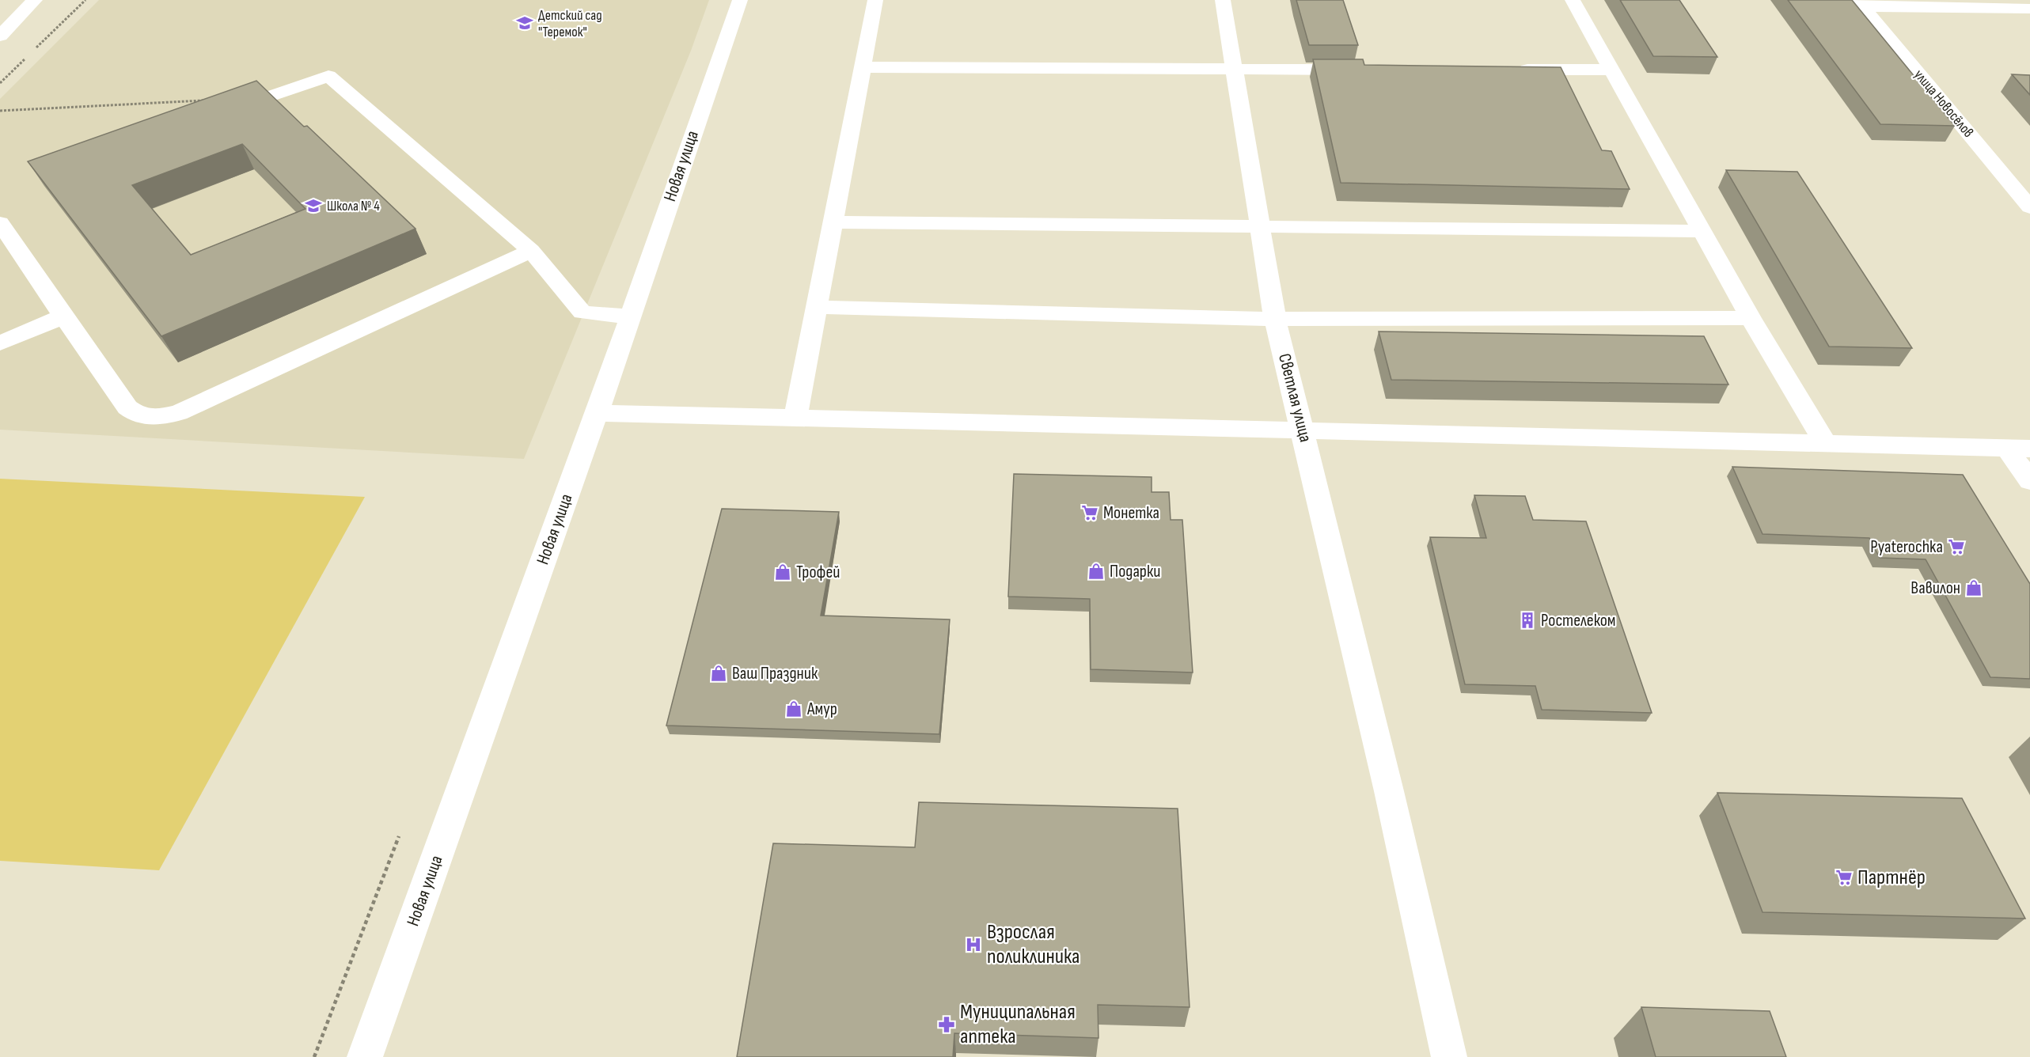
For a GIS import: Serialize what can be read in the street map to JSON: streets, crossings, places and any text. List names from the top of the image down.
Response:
{
  "streets": {
    "street": ["улица Новосёлов", "Новая улица", "Светлая улица"]
  },
  "places": {
    "school or university": ["Детский сад \"Теремок\"", "Школа № 4"],
    "supermarket": ["Монетка", "Pyaterochka", "Партнёр"],
    "shop": [
      "Подарки",
      "Трофей",
      "Вавилон",
      "Ваш Праздник",
      "Амур"
    ],
    "building": ["Ростелеком"],
    "hospital": ["Взрослая поликлиника"],
    "pharmacy": ["Муниципальная аптека"]
  }
}
